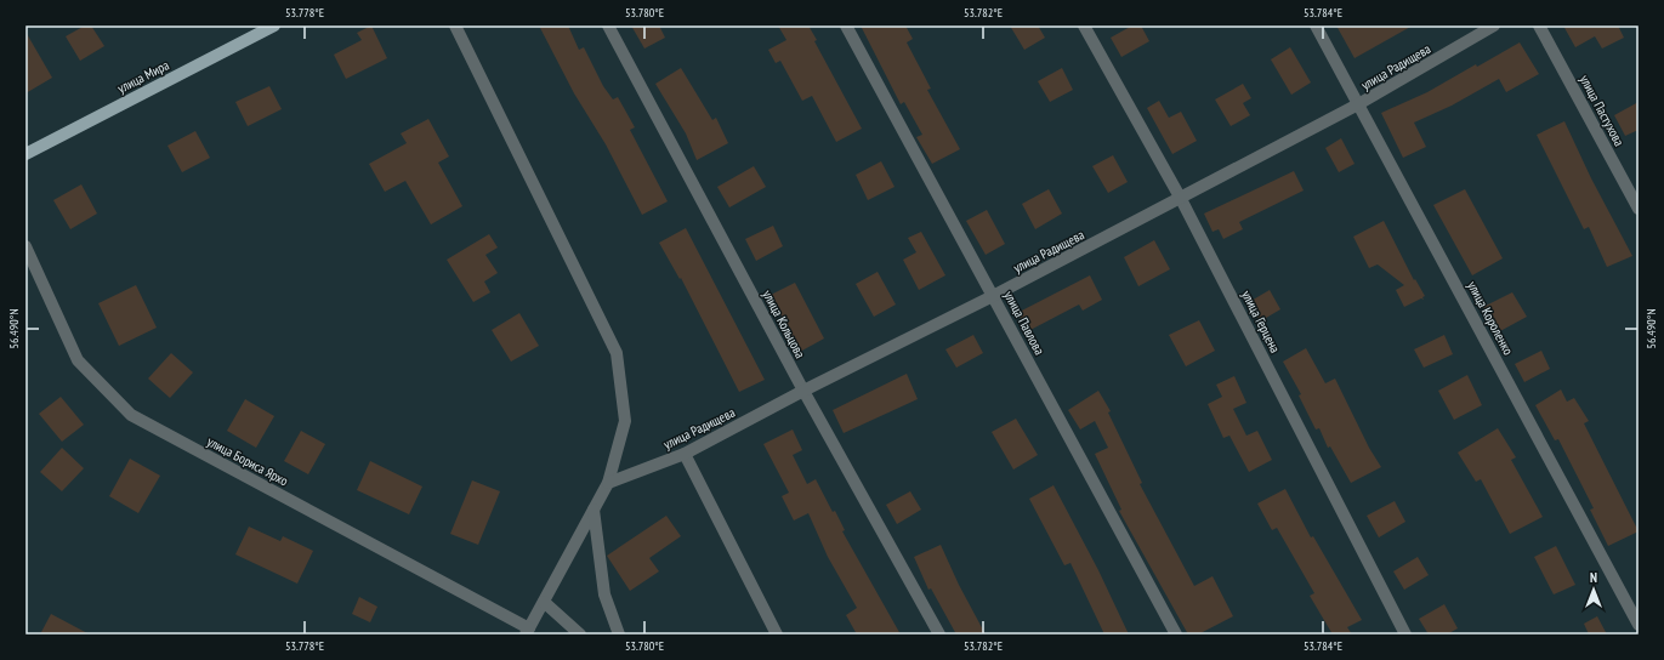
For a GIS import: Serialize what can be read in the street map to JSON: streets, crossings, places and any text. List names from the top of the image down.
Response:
{
  "streets": {
    "main road": ["улица Мира"],
    "street": [
      "улица Радищева",
      "улица Пастухова",
      "улица Короленко",
      "улица Герцена",
      "улица Павлова",
      "улица Кольцова",
      "улица Бориса Ярхо"
    ]
  },
  "crossings": [
    ["улица Радищева", "улица Короленко"],
    ["улица Радищева", "улица Герцена"],
    ["улица Радищева", "улица Павлова"],
    ["улица Радищева", "улица Кольцова"]
  ],
  "north": "top",
  "coordinates": [
    "53.778°E",
    "53.780°E",
    "53.782°E",
    "53.784°E",
    "56.490°N"
  ]
}
